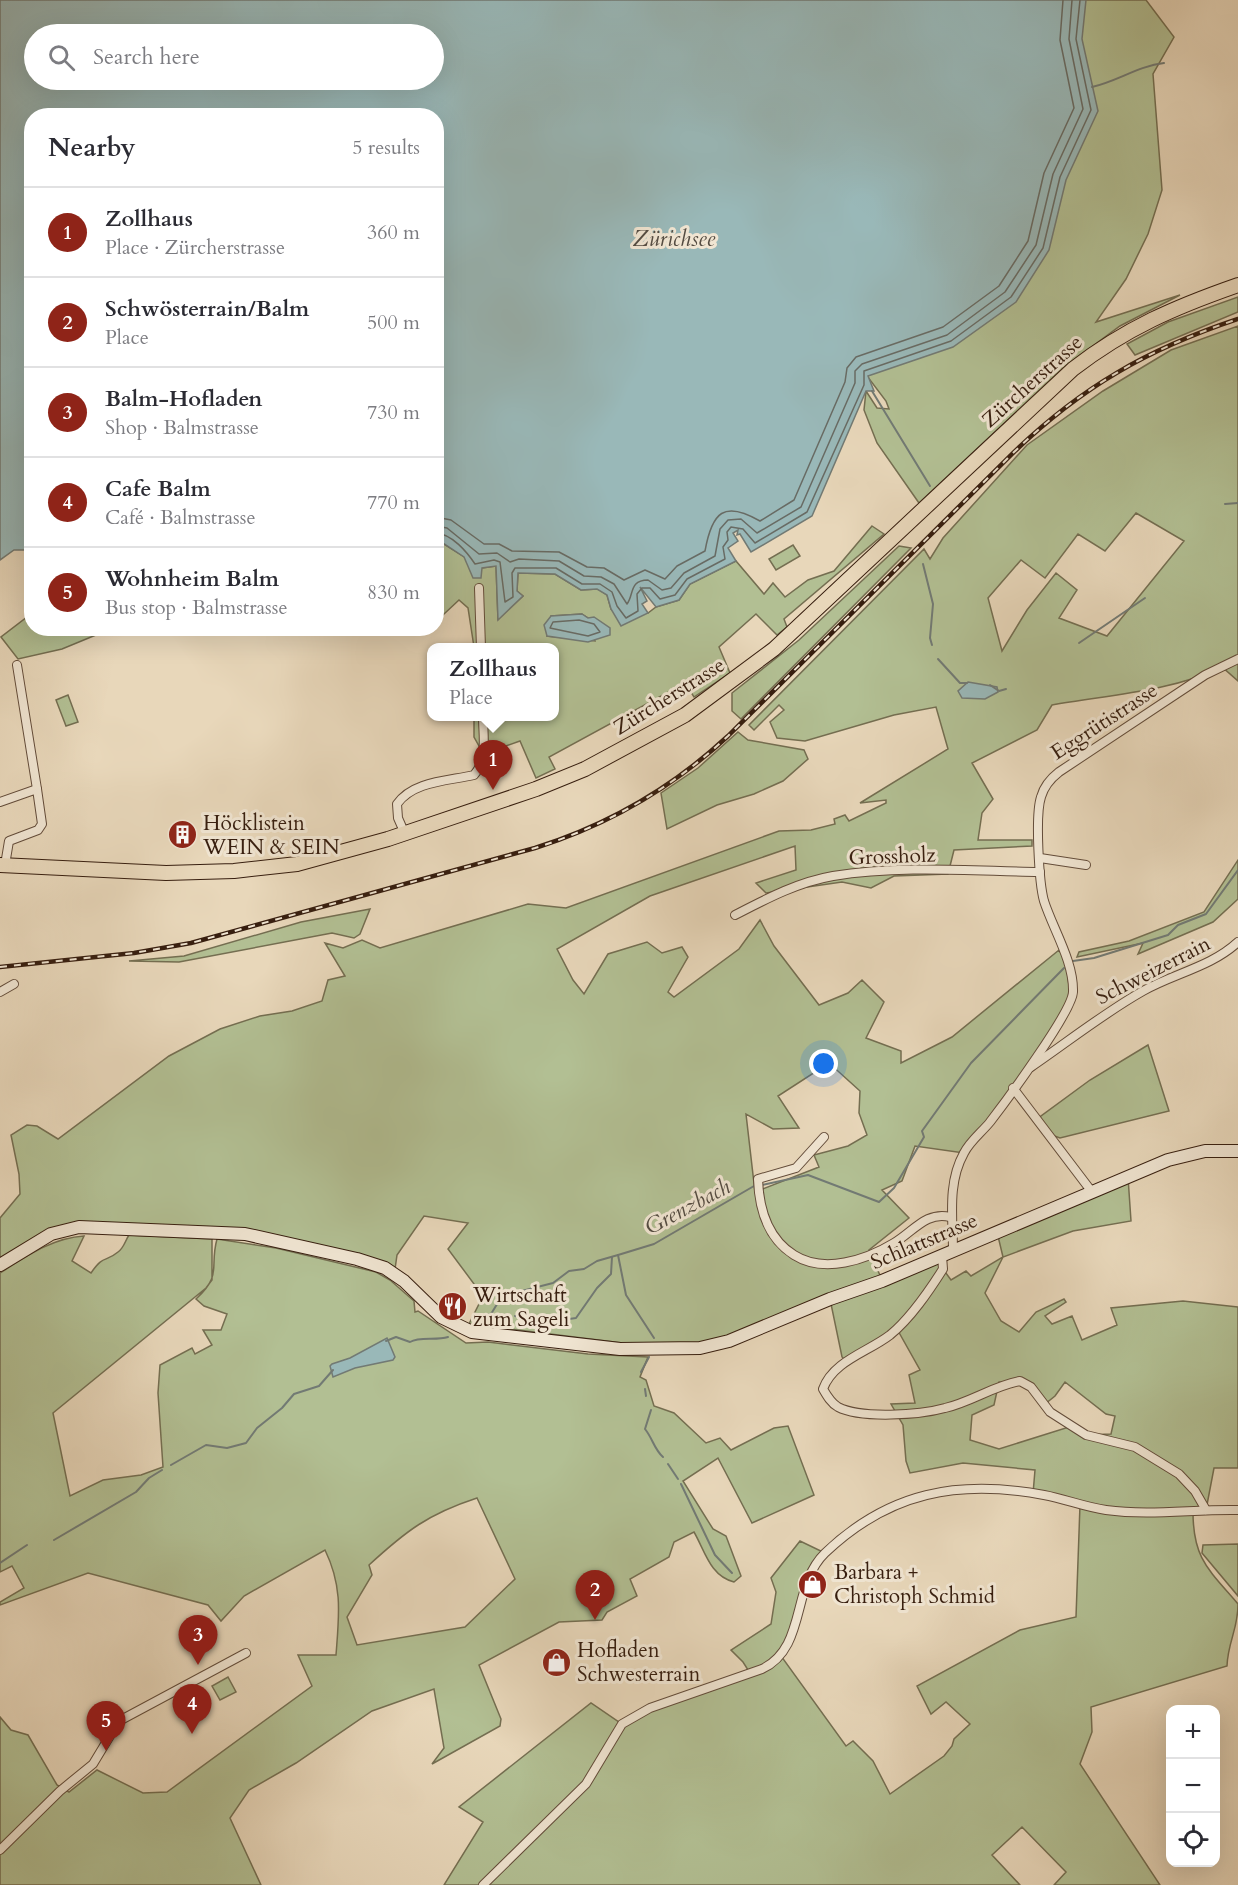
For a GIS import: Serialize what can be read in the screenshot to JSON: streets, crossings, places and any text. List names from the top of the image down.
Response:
{
  "streets": {
    "main road": ["Zürcherstrasse"],
    "street": [
      "Eggrütistrasse",
      "Grossholz",
      "Schweizerrain",
      "Schlattstrasse"
    ]
  },
  "crossings": [
    ["Eggrütistrasse", "Grossholz"],
    ["Eggrütistrasse", "Schweizerrain"],
    ["Eggrütistrasse", "Schlattstrasse"]
  ],
  "water": ["Zürichsee", "Grenzbach"],
  "places": {
    "building": ["Höcklistein WEIN & SEIN"],
    "restaurant": ["Wirtschaft zum Sageli"],
    "shop": ["Barbara + Christoph Schmid", "Hofladen Schwesterrain"]
  },
  "page": {
    "search": "Search here",
    "heading": ["Nearby", "5 results"],
    "list": [
      {
        "mark": "1",
        "name": "Zollhaus",
        "note": "Place · Zürcherstrasse",
        "value": "360 m"
      },
      {
        "mark": "2",
        "name": "Schwösterrain/Balm",
        "note": "Place",
        "value": "500 m"
      },
      {
        "mark": "3",
        "name": "Balm-Hofladen",
        "note": "Shop · Balmstrasse",
        "value": "730 m"
      },
      {
        "mark": "4",
        "name": "Cafe Balm",
        "note": "Café · Balmstrasse",
        "value": "770 m"
      },
      {
        "mark": "5",
        "name": "Wohnheim Balm",
        "note": "Bus stop · Balmstrasse",
        "value": "830 m"
      }
    ],
    "popup": ["Zollhaus", "Place"],
    "pins": [
      "1",
      "2",
      "3",
      "4",
      "5"
    ],
    "map_buttons": ["+", "−"]
  }
}
